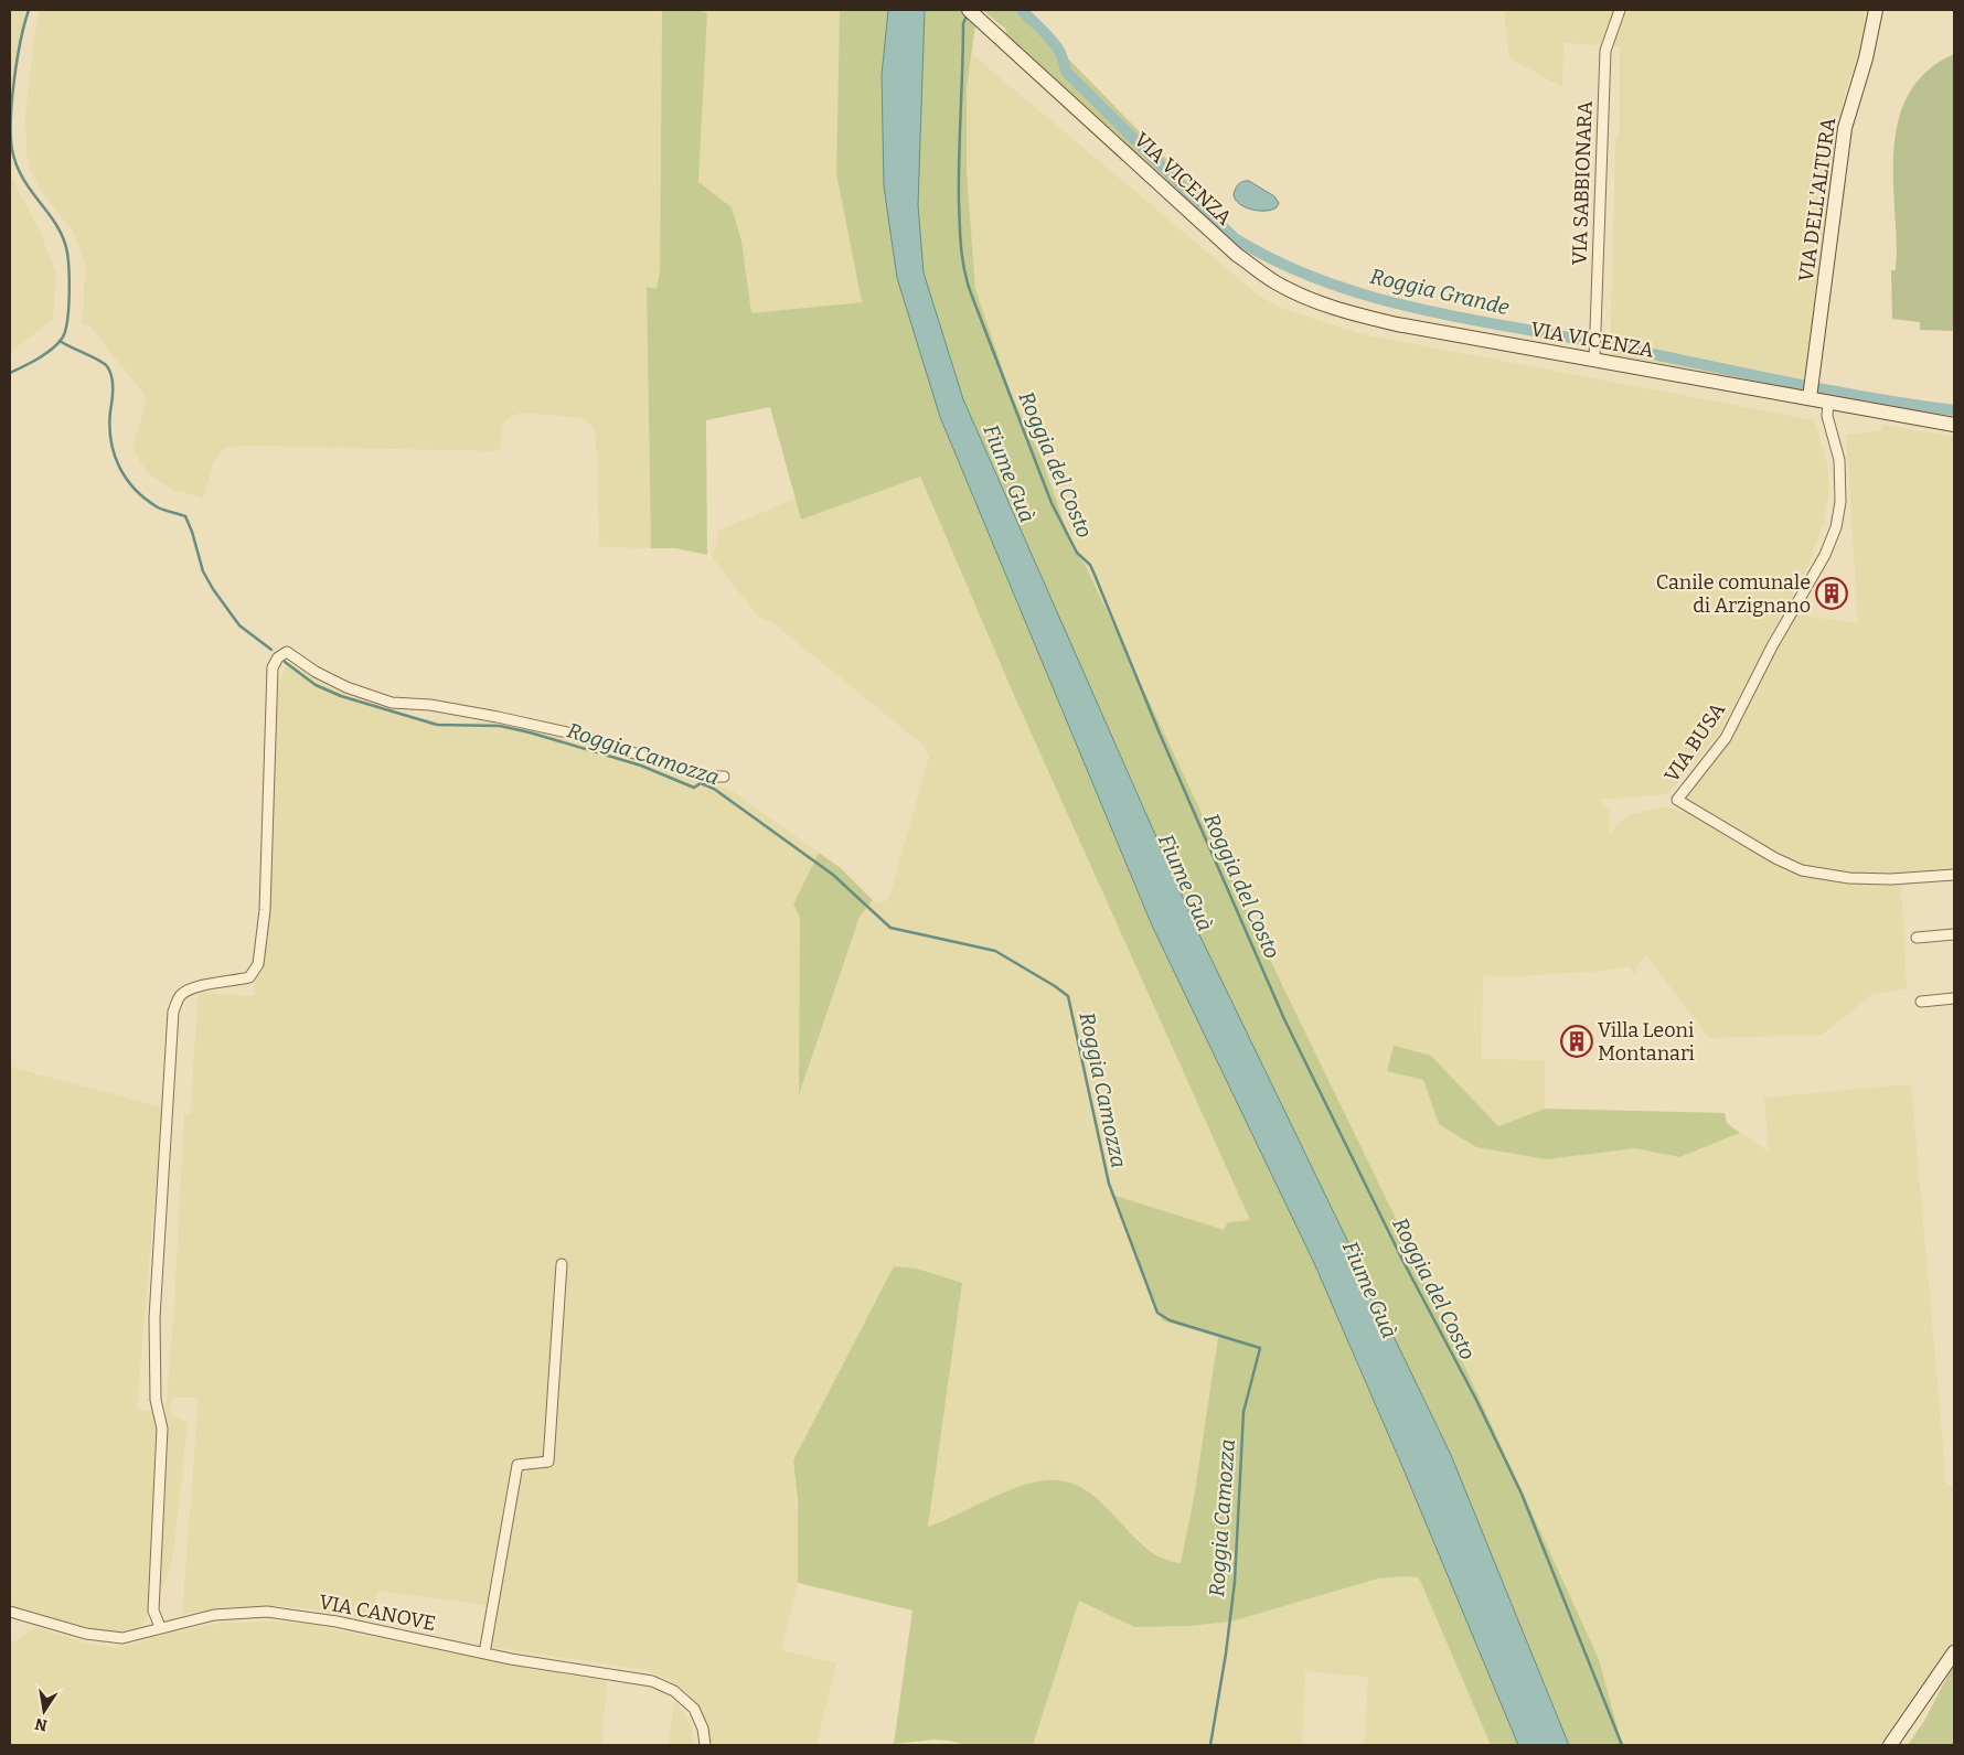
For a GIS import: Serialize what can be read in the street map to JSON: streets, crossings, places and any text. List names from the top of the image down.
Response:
{
  "streets": {
    "main road": ["VIA VICENZA", "VIA DELL'ALTURA"],
    "street": ["VIA SABBIONARA", "VIA BUSA", "VIA CANOVE"]
  },
  "crossings": [
    ["VIA VICENZA", "VIA SABBIONARA"],
    ["VIA VICENZA", "VIA DELL'ALTURA"],
    ["VIA VICENZA", "VIA BUSA"]
  ],
  "water": [
    "Roggia Grande",
    "Roggia del Costo",
    "Fiume Guà",
    "Roggia Camozza"
  ],
  "places": {
    "building": ["Canile comunale di Arzignano", "Villa Leoni Montanari"]
  },
  "north": "bottom"
}
